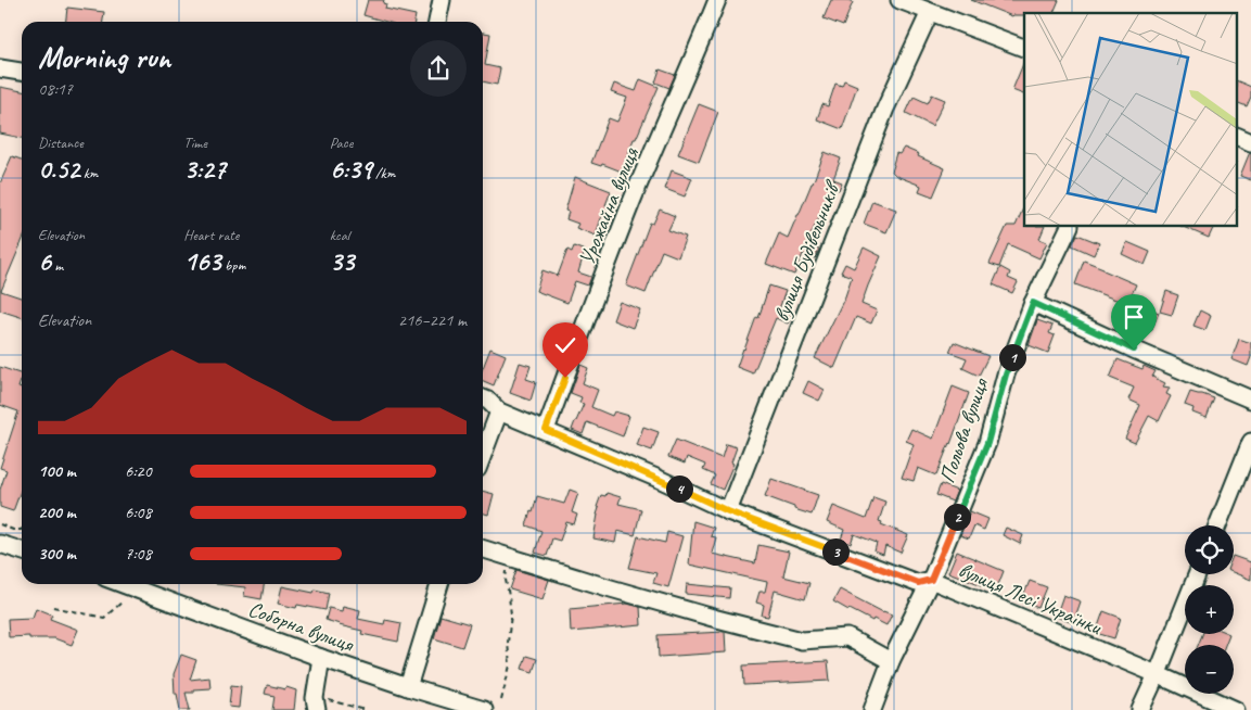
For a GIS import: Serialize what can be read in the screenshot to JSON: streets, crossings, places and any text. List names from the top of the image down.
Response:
{
  "streets": {
    "street": [
      "Урожайна вулиця",
      "вулиця Будівельників",
      "Польова вулиця",
      "вулиця Лесі Українки",
      "Соборна вулиця"
    ]
  },
  "crossings": [
    ["Урожайна вулиця", "вулиця Лесі Українки"],
    ["вулиця Будівельників", "вулиця Лесі Українки"],
    ["Польова вулиця", "вулиця Лесі Українки"]
  ],
  "page": {
    "heading": ["Morning run", "08:17"],
    "stats": [
      ["Distance", "0.52 km"],
      ["Time", "3:27"],
      ["Pace", "6:39 /km"],
      ["Elevation", "6 m"],
      ["Heart rate", "163 bpm"],
      ["kcal", "33"]
    ],
    "chart": ["Elevation", "216–221 m"],
    "pins": [
      "1",
      "4",
      "2",
      "3"
    ],
    "list": [
      {
        "name": "100 m",
        "note": "6:20"
      },
      {
        "name": "200 m",
        "note": "6:08"
      },
      {
        "name": "300 m",
        "note": "7:08"
      }
    ],
    "map_buttons": ["+", "−"]
  }
}
